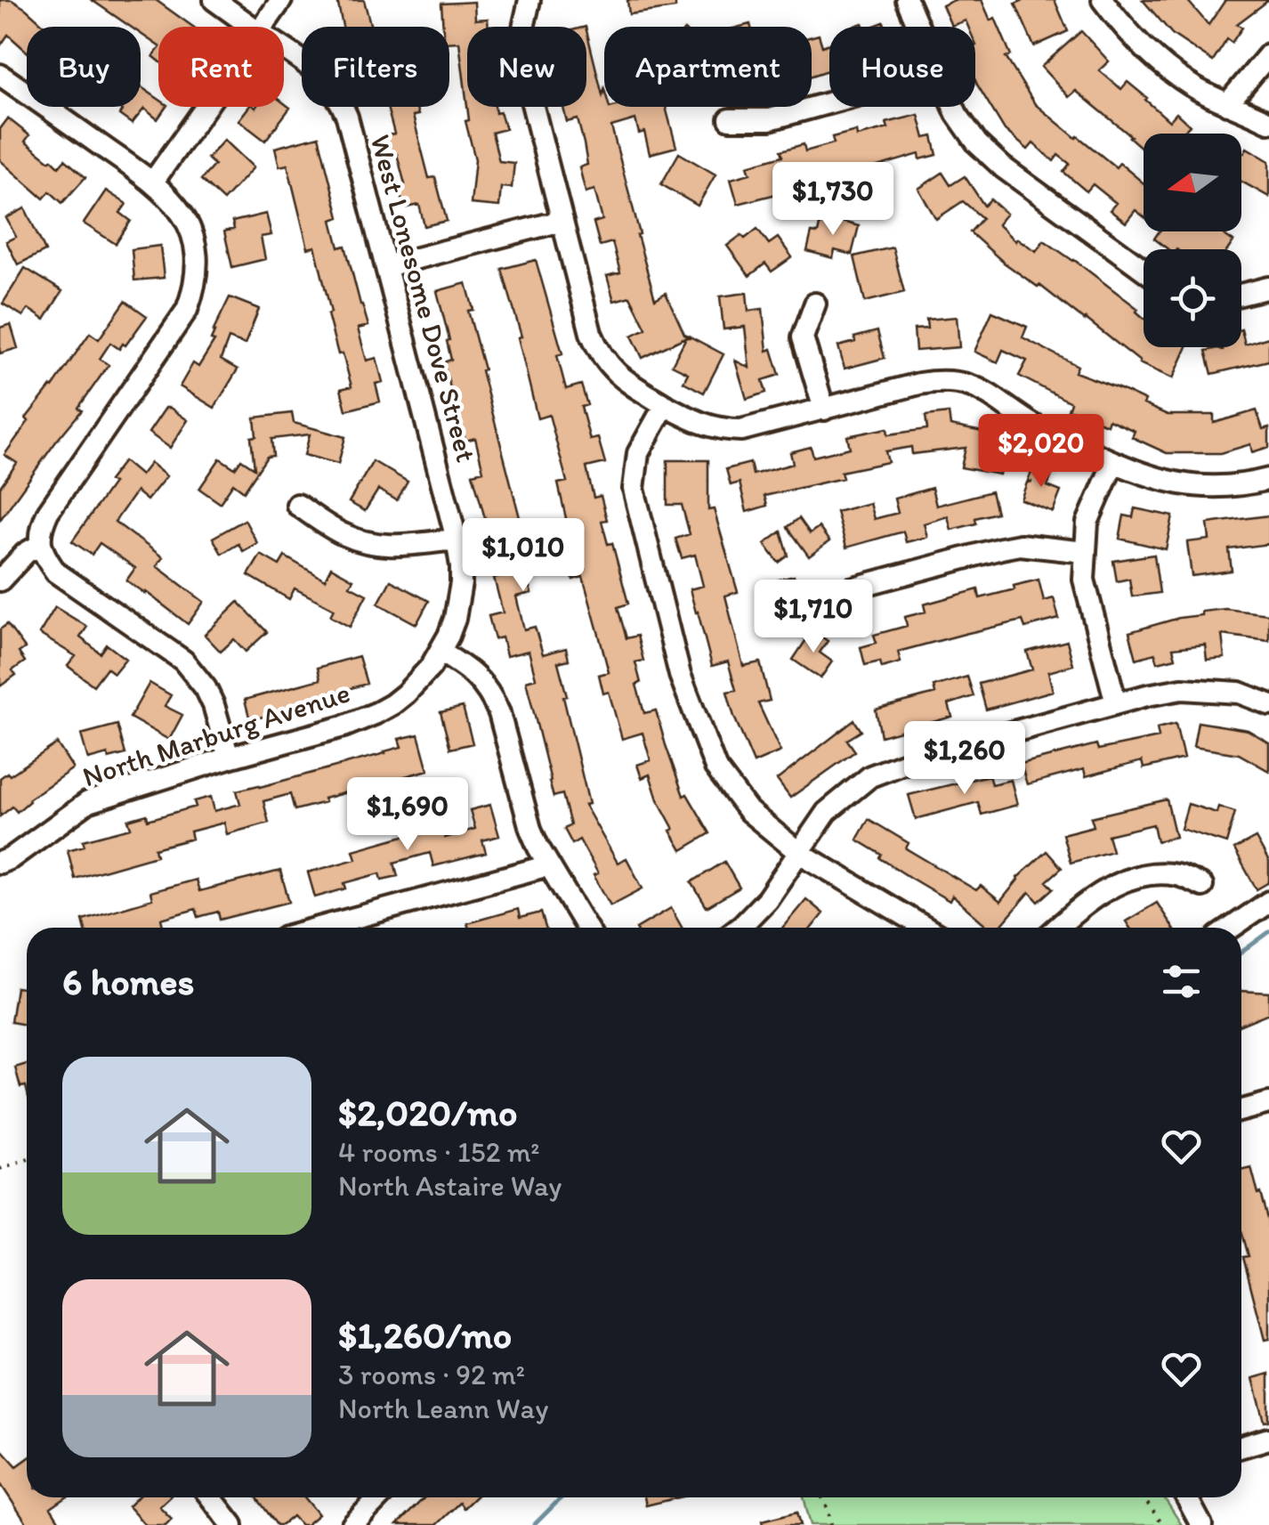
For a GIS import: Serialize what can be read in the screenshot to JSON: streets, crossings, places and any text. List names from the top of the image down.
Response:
{
  "streets": {
    "street": ["West Lonesome Dove Street", "North Marburg Avenue"]
  },
  "crossings": [
    ["West Lonesome Dove Street", "North Marburg Avenue"]
  ],
  "north": "left",
  "page": {
    "chip": [
      "Buy",
      "Rent",
      "Filters",
      "New",
      "Apartment",
      "House"
    ],
    "price": [
      "$1,730",
      "$2,020",
      "$1,010",
      "$1,710",
      "$1,260",
      "$1,690"
    ],
    "heading": "6 homes",
    "list": [
      {
        "name": "$2,020/mo",
        "note": "4 rooms · 152 m² · North Astaire Way"
      },
      {
        "name": "$1,260/mo",
        "note": "3 rooms · 92 m² · North Leann Way"
      }
    ]
  }
}
